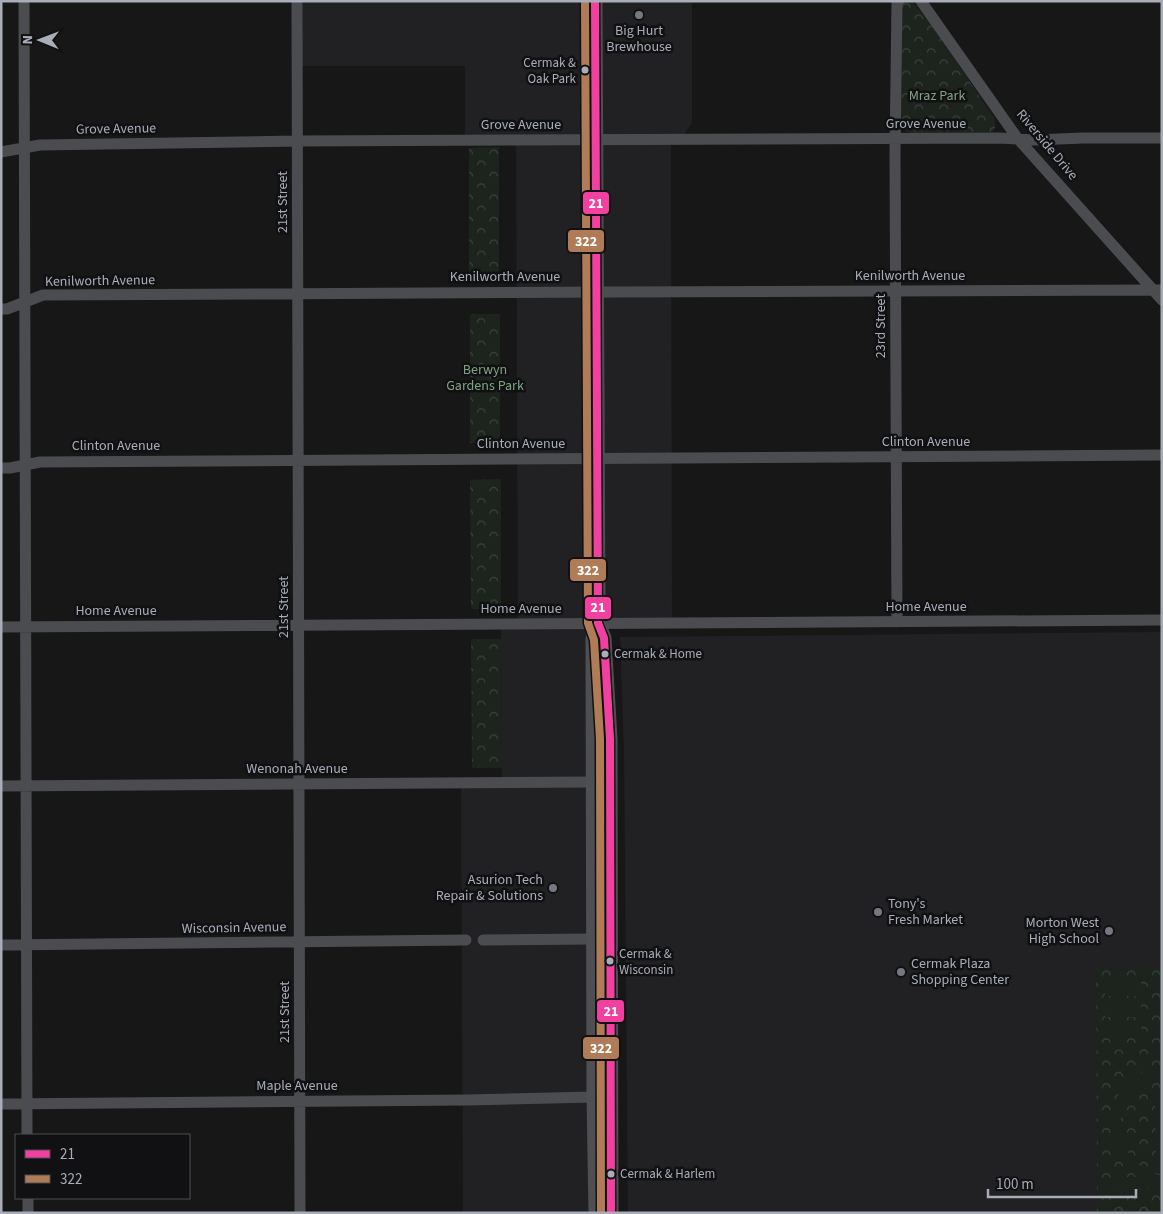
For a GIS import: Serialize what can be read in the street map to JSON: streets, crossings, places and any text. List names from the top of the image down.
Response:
{
  "streets": {
    "street": [
      "Grove Avenue",
      "Riverside Drive",
      "21st Street",
      "Kenilworth Avenue",
      "23rd Street",
      "Clinton Avenue",
      "Home Avenue",
      "Wenonah Avenue",
      "Wisconsin Avenue",
      "Maple Avenue"
    ]
  },
  "crossings": [
    ["Grove Avenue", "Riverside Drive"],
    ["Grove Avenue", "21st Street"],
    ["Grove Avenue", "23rd Street"],
    ["Riverside Drive", "Kenilworth Avenue"],
    ["21st Street", "Kenilworth Avenue"],
    ["21st Street", "Clinton Avenue"],
    ["21st Street", "Home Avenue"],
    ["21st Street", "Wenonah Avenue"],
    ["21st Street", "Wisconsin Avenue"],
    ["21st Street", "Maple Avenue"],
    ["Kenilworth Avenue", "23rd Street"],
    ["23rd Street", "Clinton Avenue"],
    ["23rd Street", "Home Avenue"]
  ],
  "parks": ["Mraz Park", "Berwyn Gardens Park"],
  "places": [
    "Big Hurt Brewhouse",
    "Cermak & Oak Park",
    "Cermak & Home",
    "Asurion Tech Repair & Solutions",
    "Tony's Fresh Market",
    "Morton West High School",
    "Cermak & Wisconsin",
    "Cermak Plaza Shopping Center",
    "Cermak & Harlem"
  ],
  "lines": ["transit line 21", "transit line 322"],
  "legend": ["21", "322"],
  "scale_bar": "100 m",
  "north": "left"
}
